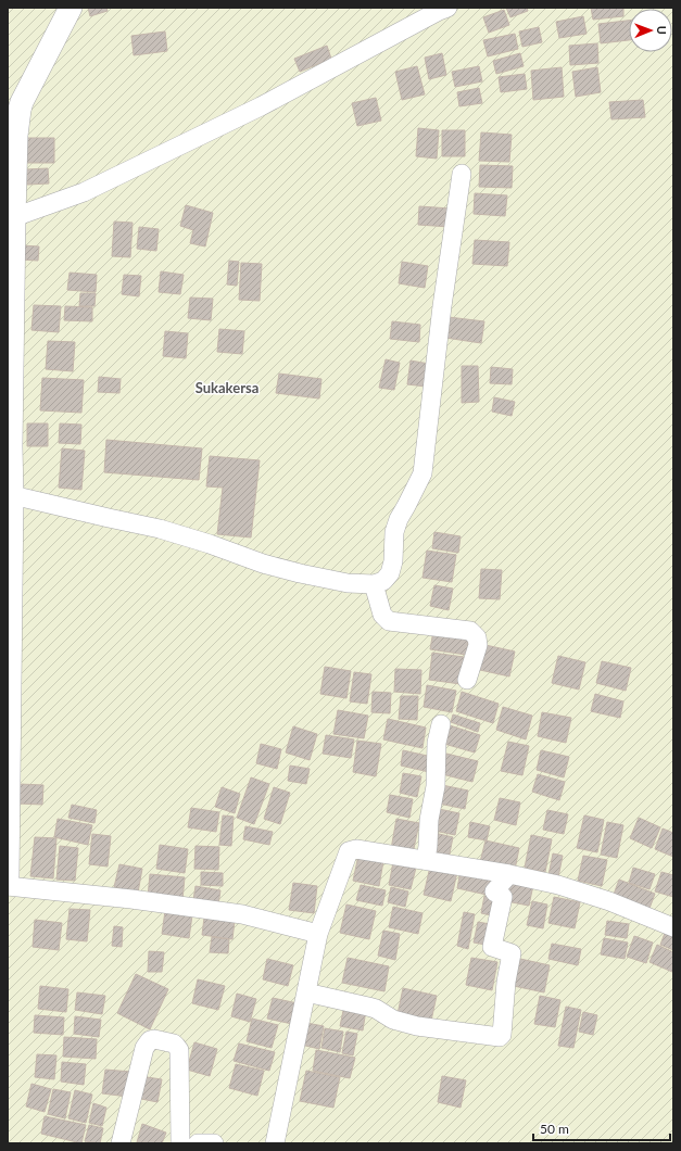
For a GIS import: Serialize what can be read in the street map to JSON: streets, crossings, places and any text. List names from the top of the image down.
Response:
{
  "districts": ["Sukakersa"],
  "scale_bar": "50 m",
  "north": "right"
}
